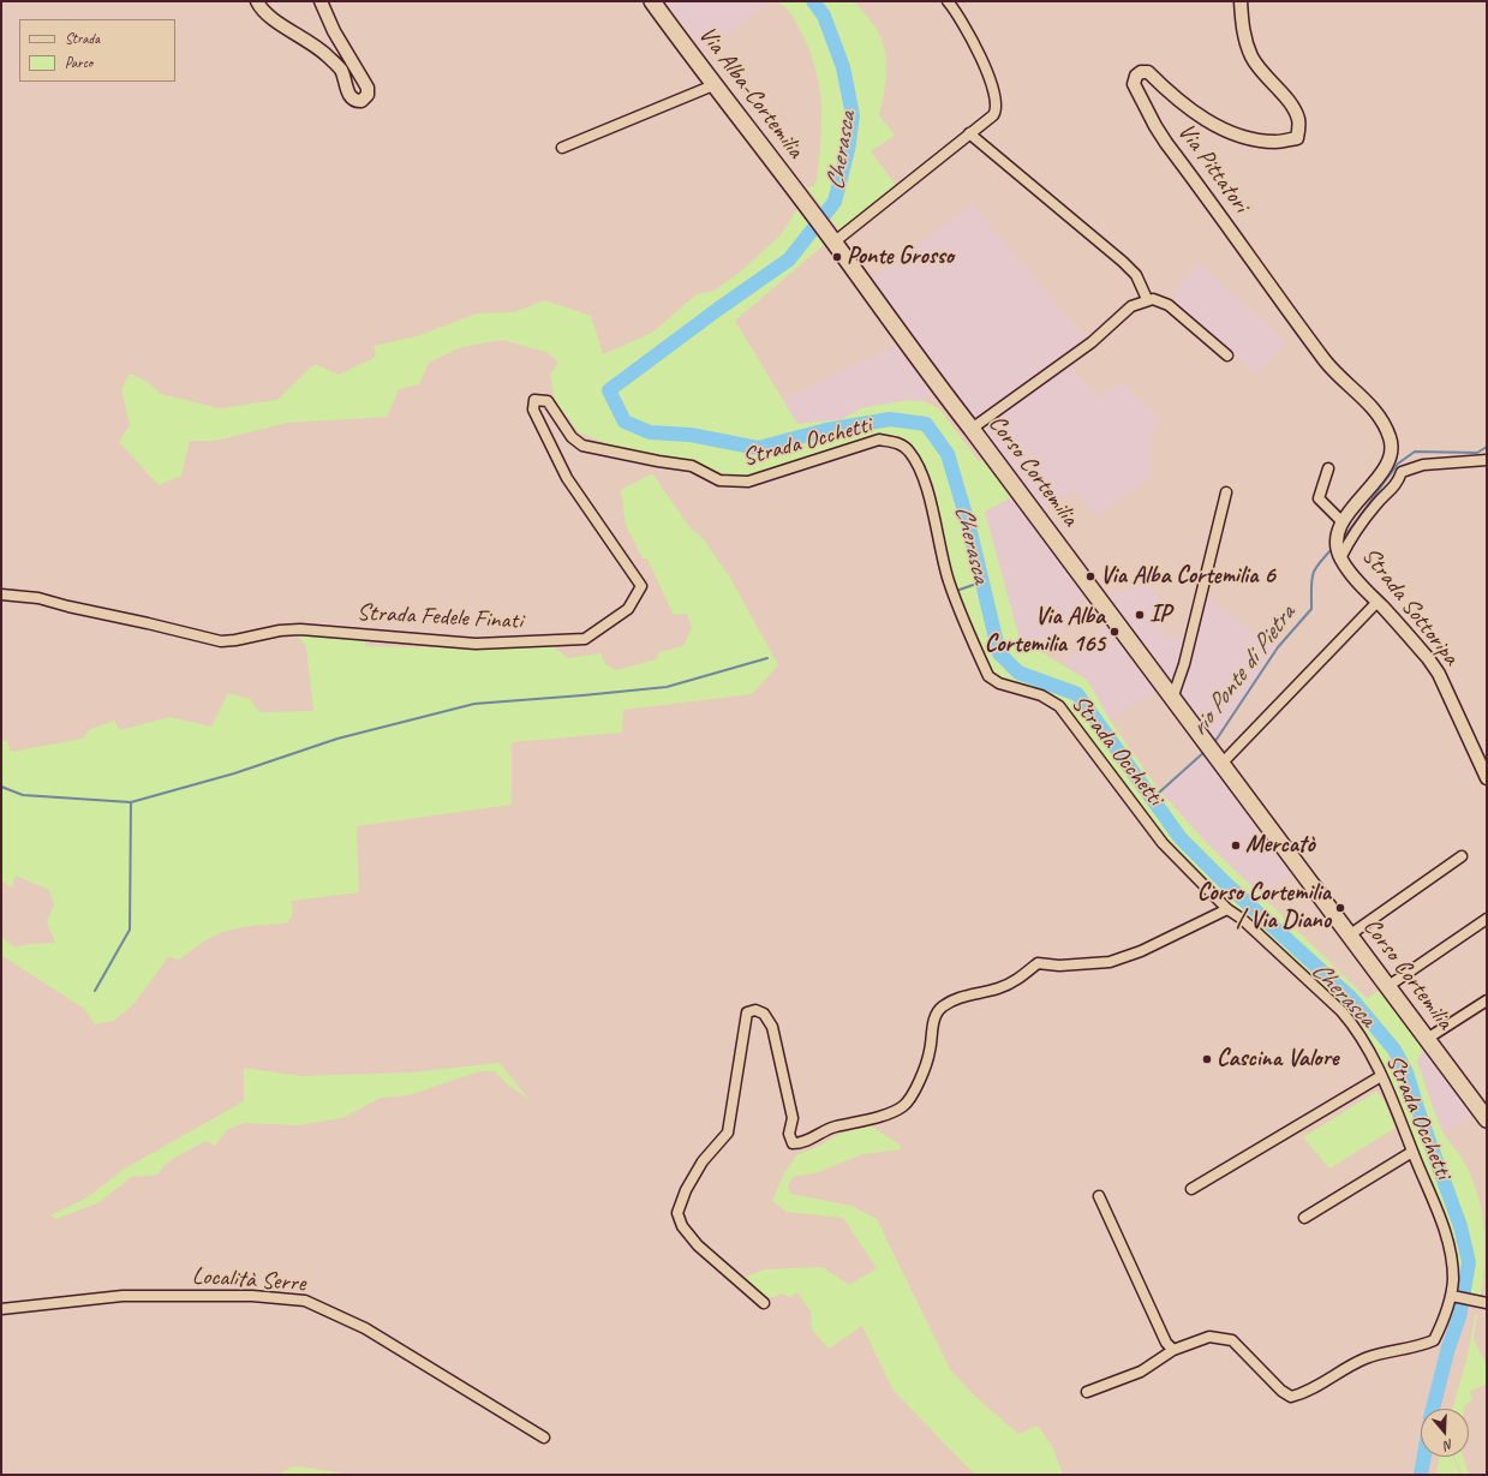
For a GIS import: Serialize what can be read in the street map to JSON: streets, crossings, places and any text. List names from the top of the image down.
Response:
{
  "streets": {
    "main road": ["Via Alba-Cortemilia", "Corso Cortemilia"],
    "street": [
      "Via Pittatori",
      "Strada Occhetti",
      "Strada Sottoripa",
      "Strada Fedele Finati",
      "Località Serre"
    ]
  },
  "crossings": [
    ["Via Alba-Cortemilia", "Corso Cortemilia"],
    ["Via Pittatori", "Strada Sottoripa"],
    ["Strada Occhetti", "Strada Fedele Finati"]
  ],
  "water": ["Cherasca", "rio Ponte di Pietra"],
  "places": [
    "Ponte Grosso",
    "Via Alba Cortemilia 6",
    "IP",
    "Via Alba Cortemilia 165",
    "Mercatò",
    "Corso Cortemilia / Via Diano",
    "Cascina Valore"
  ],
  "legend": ["Strada", "Parco"],
  "north": "bottom"
}
